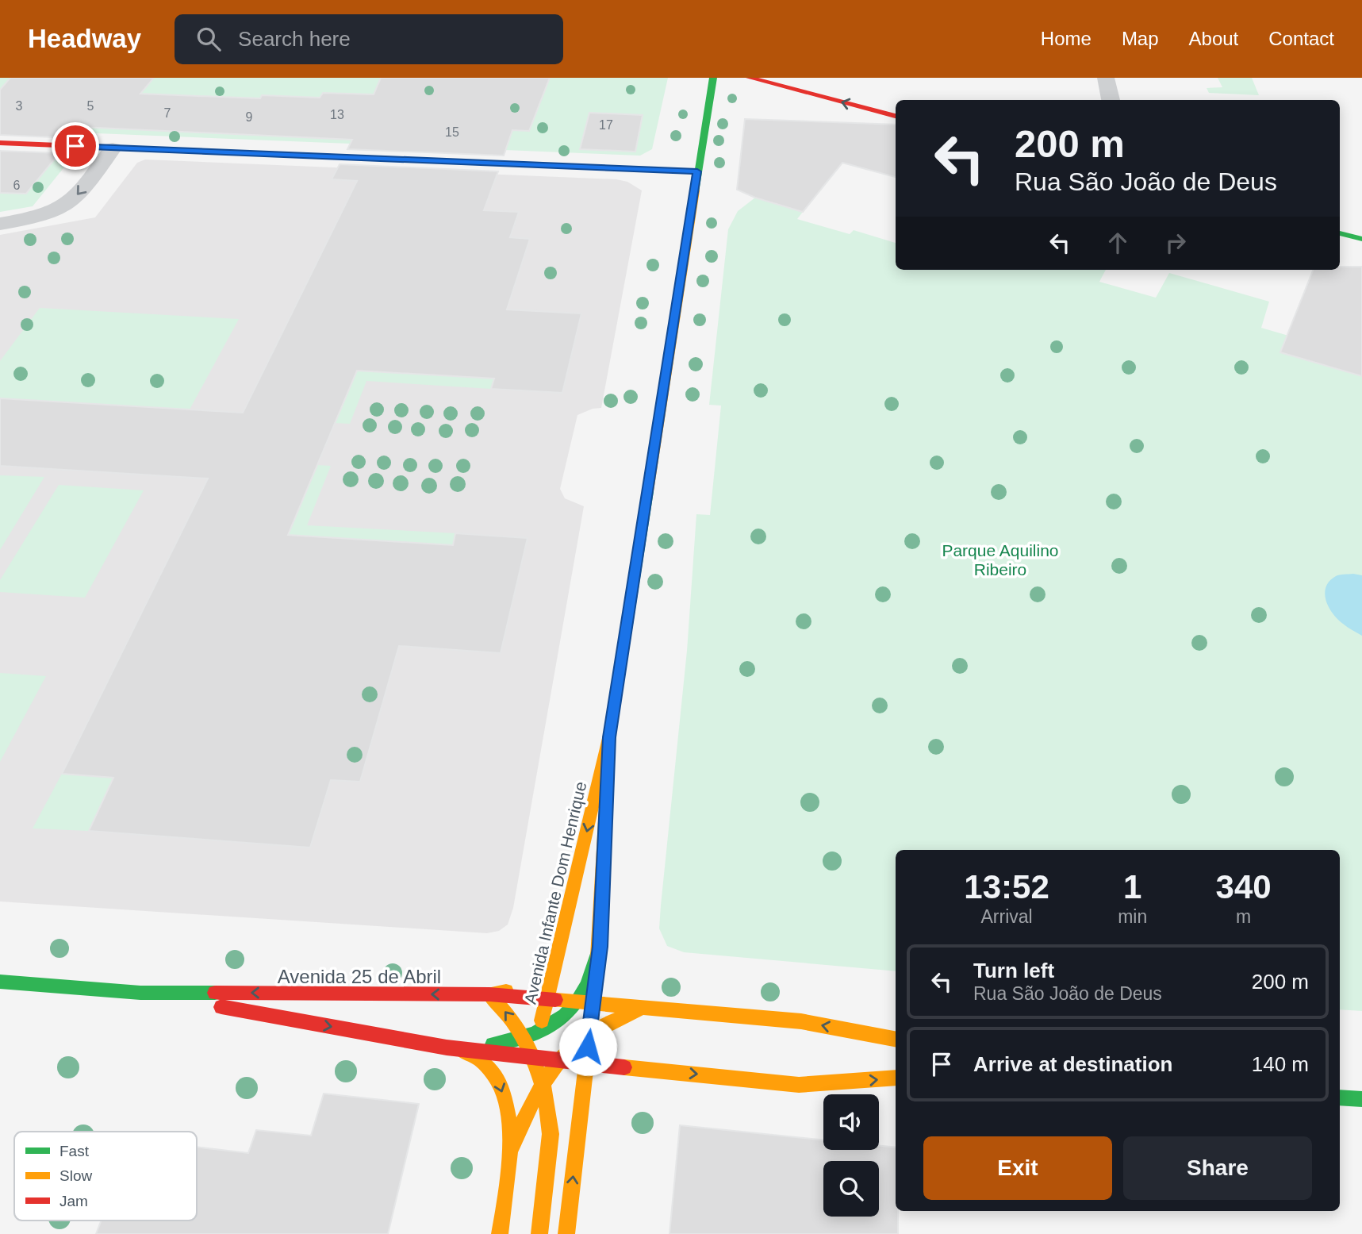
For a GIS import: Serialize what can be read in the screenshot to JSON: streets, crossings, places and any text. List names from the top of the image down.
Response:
{
  "streets": {
    "main road": ["Avenida Infante Dom Henrique", "Avenida 25 de Abril"]
  },
  "crossings": [
    ["Avenida Infante Dom Henrique", "Avenida 25 de Abril"]
  ],
  "parks": ["Parque Aquilino Ribeiro"],
  "house_numbers": [
    "3",
    "5",
    "7",
    "13",
    "9",
    "17",
    "15",
    "6"
  ],
  "legend": ["Fast", "Slow", "Jam"],
  "page": {
    "header": "Headway",
    "search": "Search here",
    "nav": [
      "Home",
      "Map",
      "About",
      "Contact"
    ],
    "turn": ["200 m", "Rua São João de Deus"],
    "eta": [
      "13:52",
      "Arrival",
      "1",
      "min",
      "340",
      "m"
    ],
    "list": [
      {
        "name": "Turn left",
        "note": "Rua São João de Deus",
        "value": "200 m"
      },
      {
        "name": "Arrive at destination",
        "value": "140 m"
      }
    ],
    "buttons": ["Exit", "Share"]
  }
}
